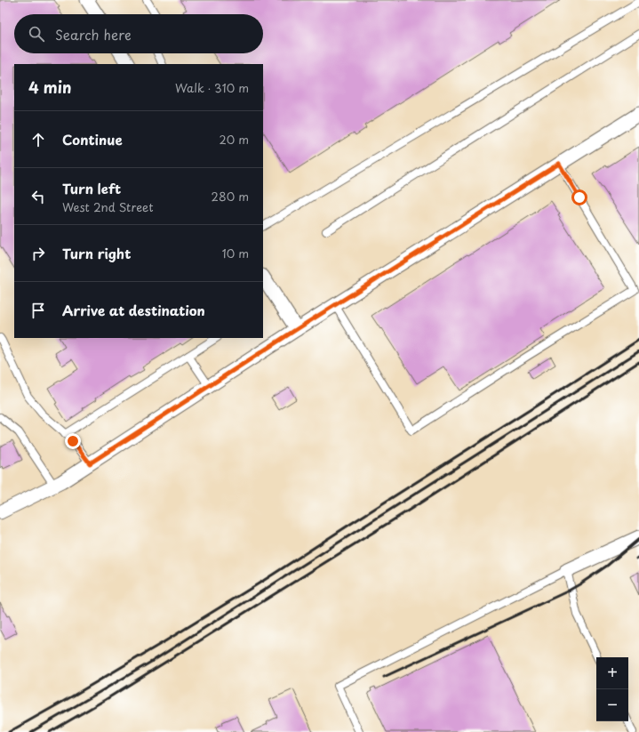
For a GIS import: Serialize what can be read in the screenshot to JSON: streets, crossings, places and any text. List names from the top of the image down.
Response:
{
  "page": {
    "search": "Search here",
    "heading": ["4 min", "Walk · 310 m"],
    "list": [
      ["Continue", "20 m"],
      ["Turn left", "West 2nd Street", "280 m"],
      ["Turn right", "10 m"],
      "Arrive at destination"
    ],
    "map_buttons": ["+", "−"]
  }
}
